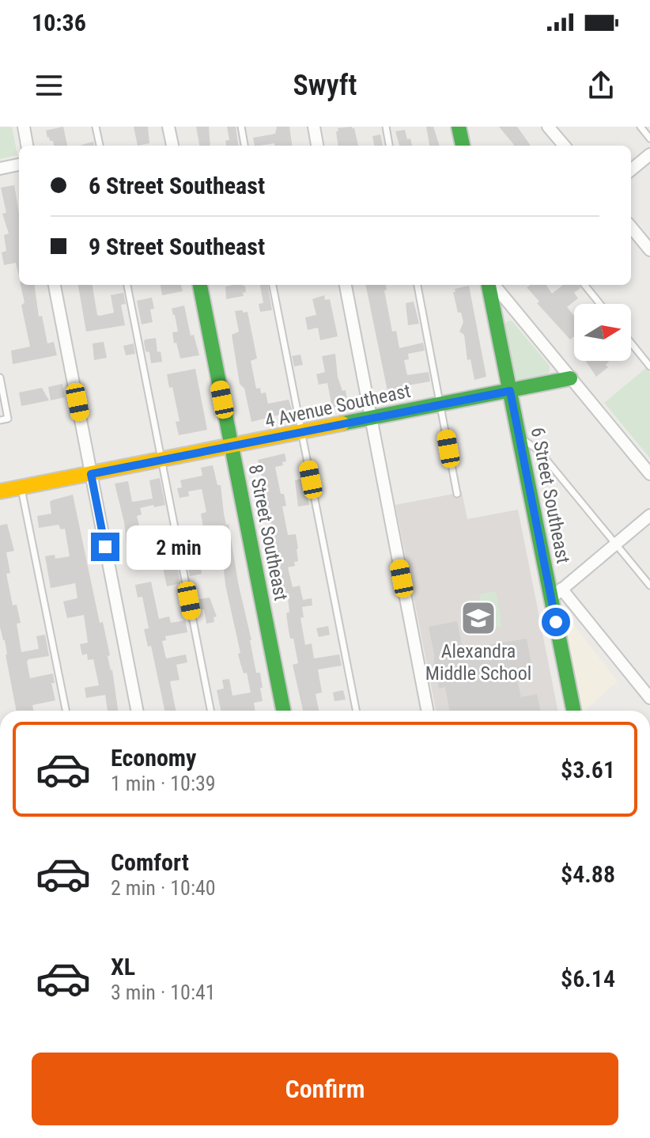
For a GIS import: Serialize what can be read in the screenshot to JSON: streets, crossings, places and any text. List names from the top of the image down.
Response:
{
  "streets": {
    "street": ["4 Avenue Southeast", "6 Street Southeast", "8 Street Southeast"]
  },
  "crossings": [
    ["4 Avenue Southeast", "6 Street Southeast"],
    ["4 Avenue Southeast", "8 Street Southeast"]
  ],
  "places": {
    "school or university": ["Alexandra Middle School"]
  },
  "north": "right",
  "page": {
    "status": "10:36",
    "header": "Swyft",
    "banner": ["6 Street Southeast", "9 Street Southeast"],
    "bubble": "2 min",
    "list": [
      {
        "name": "Economy",
        "note": "1 min · 10:39",
        "value": "$3.61"
      },
      {
        "name": "Comfort",
        "note": "2 min · 10:40",
        "value": "$4.88"
      },
      {
        "name": "XL",
        "note": "3 min · 10:41",
        "value": "$6.14"
      }
    ],
    "buttons": "Confirm"
  }
}
